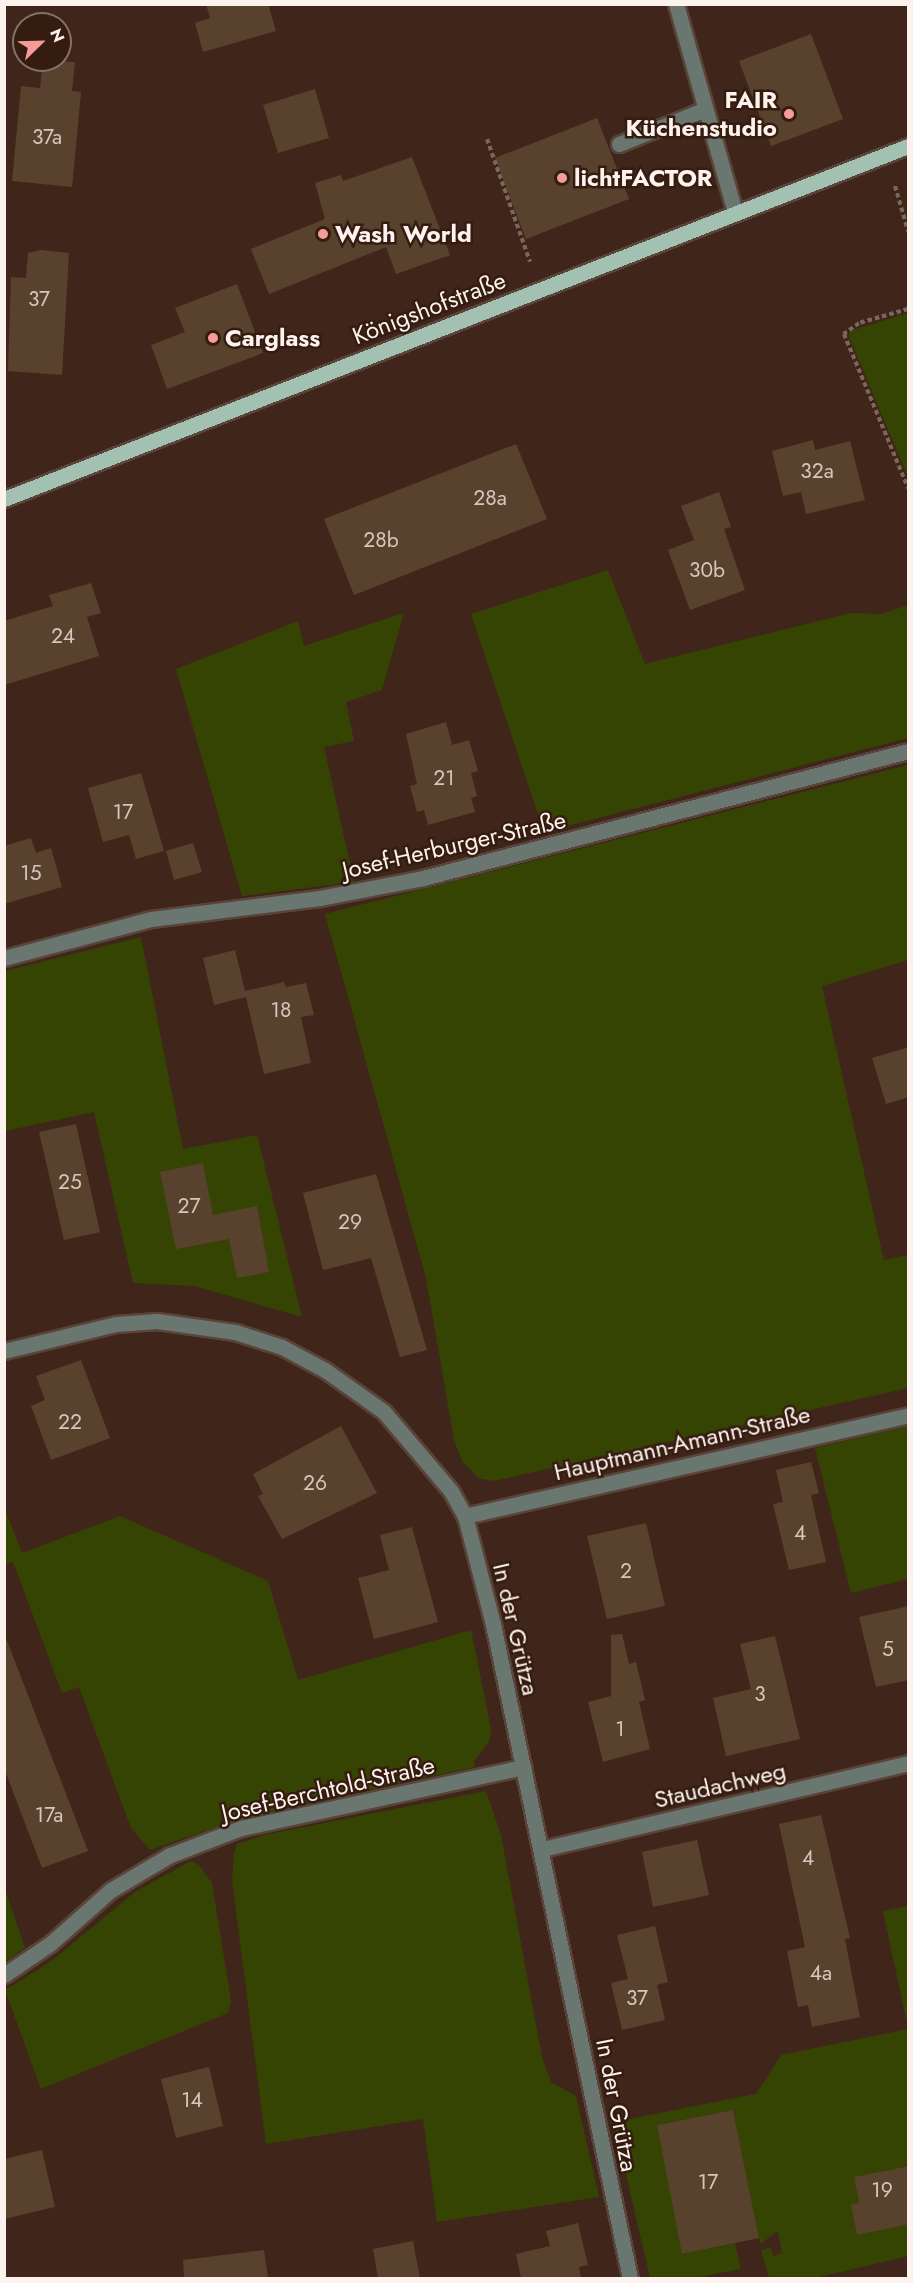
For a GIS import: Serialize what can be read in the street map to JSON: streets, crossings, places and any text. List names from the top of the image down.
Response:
{
  "streets": {
    "main road": ["Königshofstraße"],
    "street": [
      "Josef-Herburger-Straße",
      "Hauptmann-Amann-Straße",
      "In der Grütza",
      "Staudachweg",
      "Josef-Berchtold-Straße"
    ]
  },
  "crossings": [
    ["Hauptmann-Amann-Straße", "In der Grütza"],
    ["In der Grütza", "Staudachweg"],
    ["In der Grütza", "Josef-Berchtold-Straße"]
  ],
  "places": [
    "FAIR Küchenstudio",
    "lichtFACTOR",
    "Wash World",
    "Carglass"
  ],
  "house_numbers": [
    "37a",
    "37",
    "32a",
    "28a",
    "28b",
    "30b",
    "24",
    "21",
    "17",
    "15",
    "18",
    "25",
    "27",
    "29",
    "22",
    "26",
    "4",
    "2",
    "5",
    "3",
    "1",
    "17a",
    "4",
    "4a",
    "37",
    "14",
    "17",
    "19"
  ],
  "north": "top right"
}
